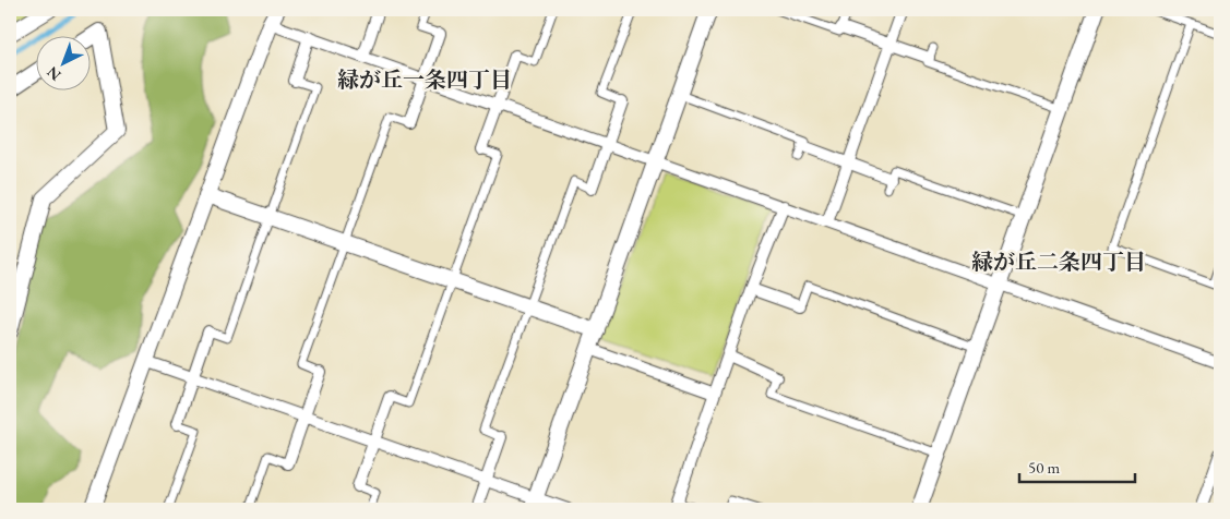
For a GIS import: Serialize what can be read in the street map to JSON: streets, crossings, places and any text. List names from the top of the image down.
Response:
{
  "districts": ["緑が丘一条四丁目", "緑が丘二条四丁目"],
  "scale_bar": "50 m",
  "north": "bottom left"
}
